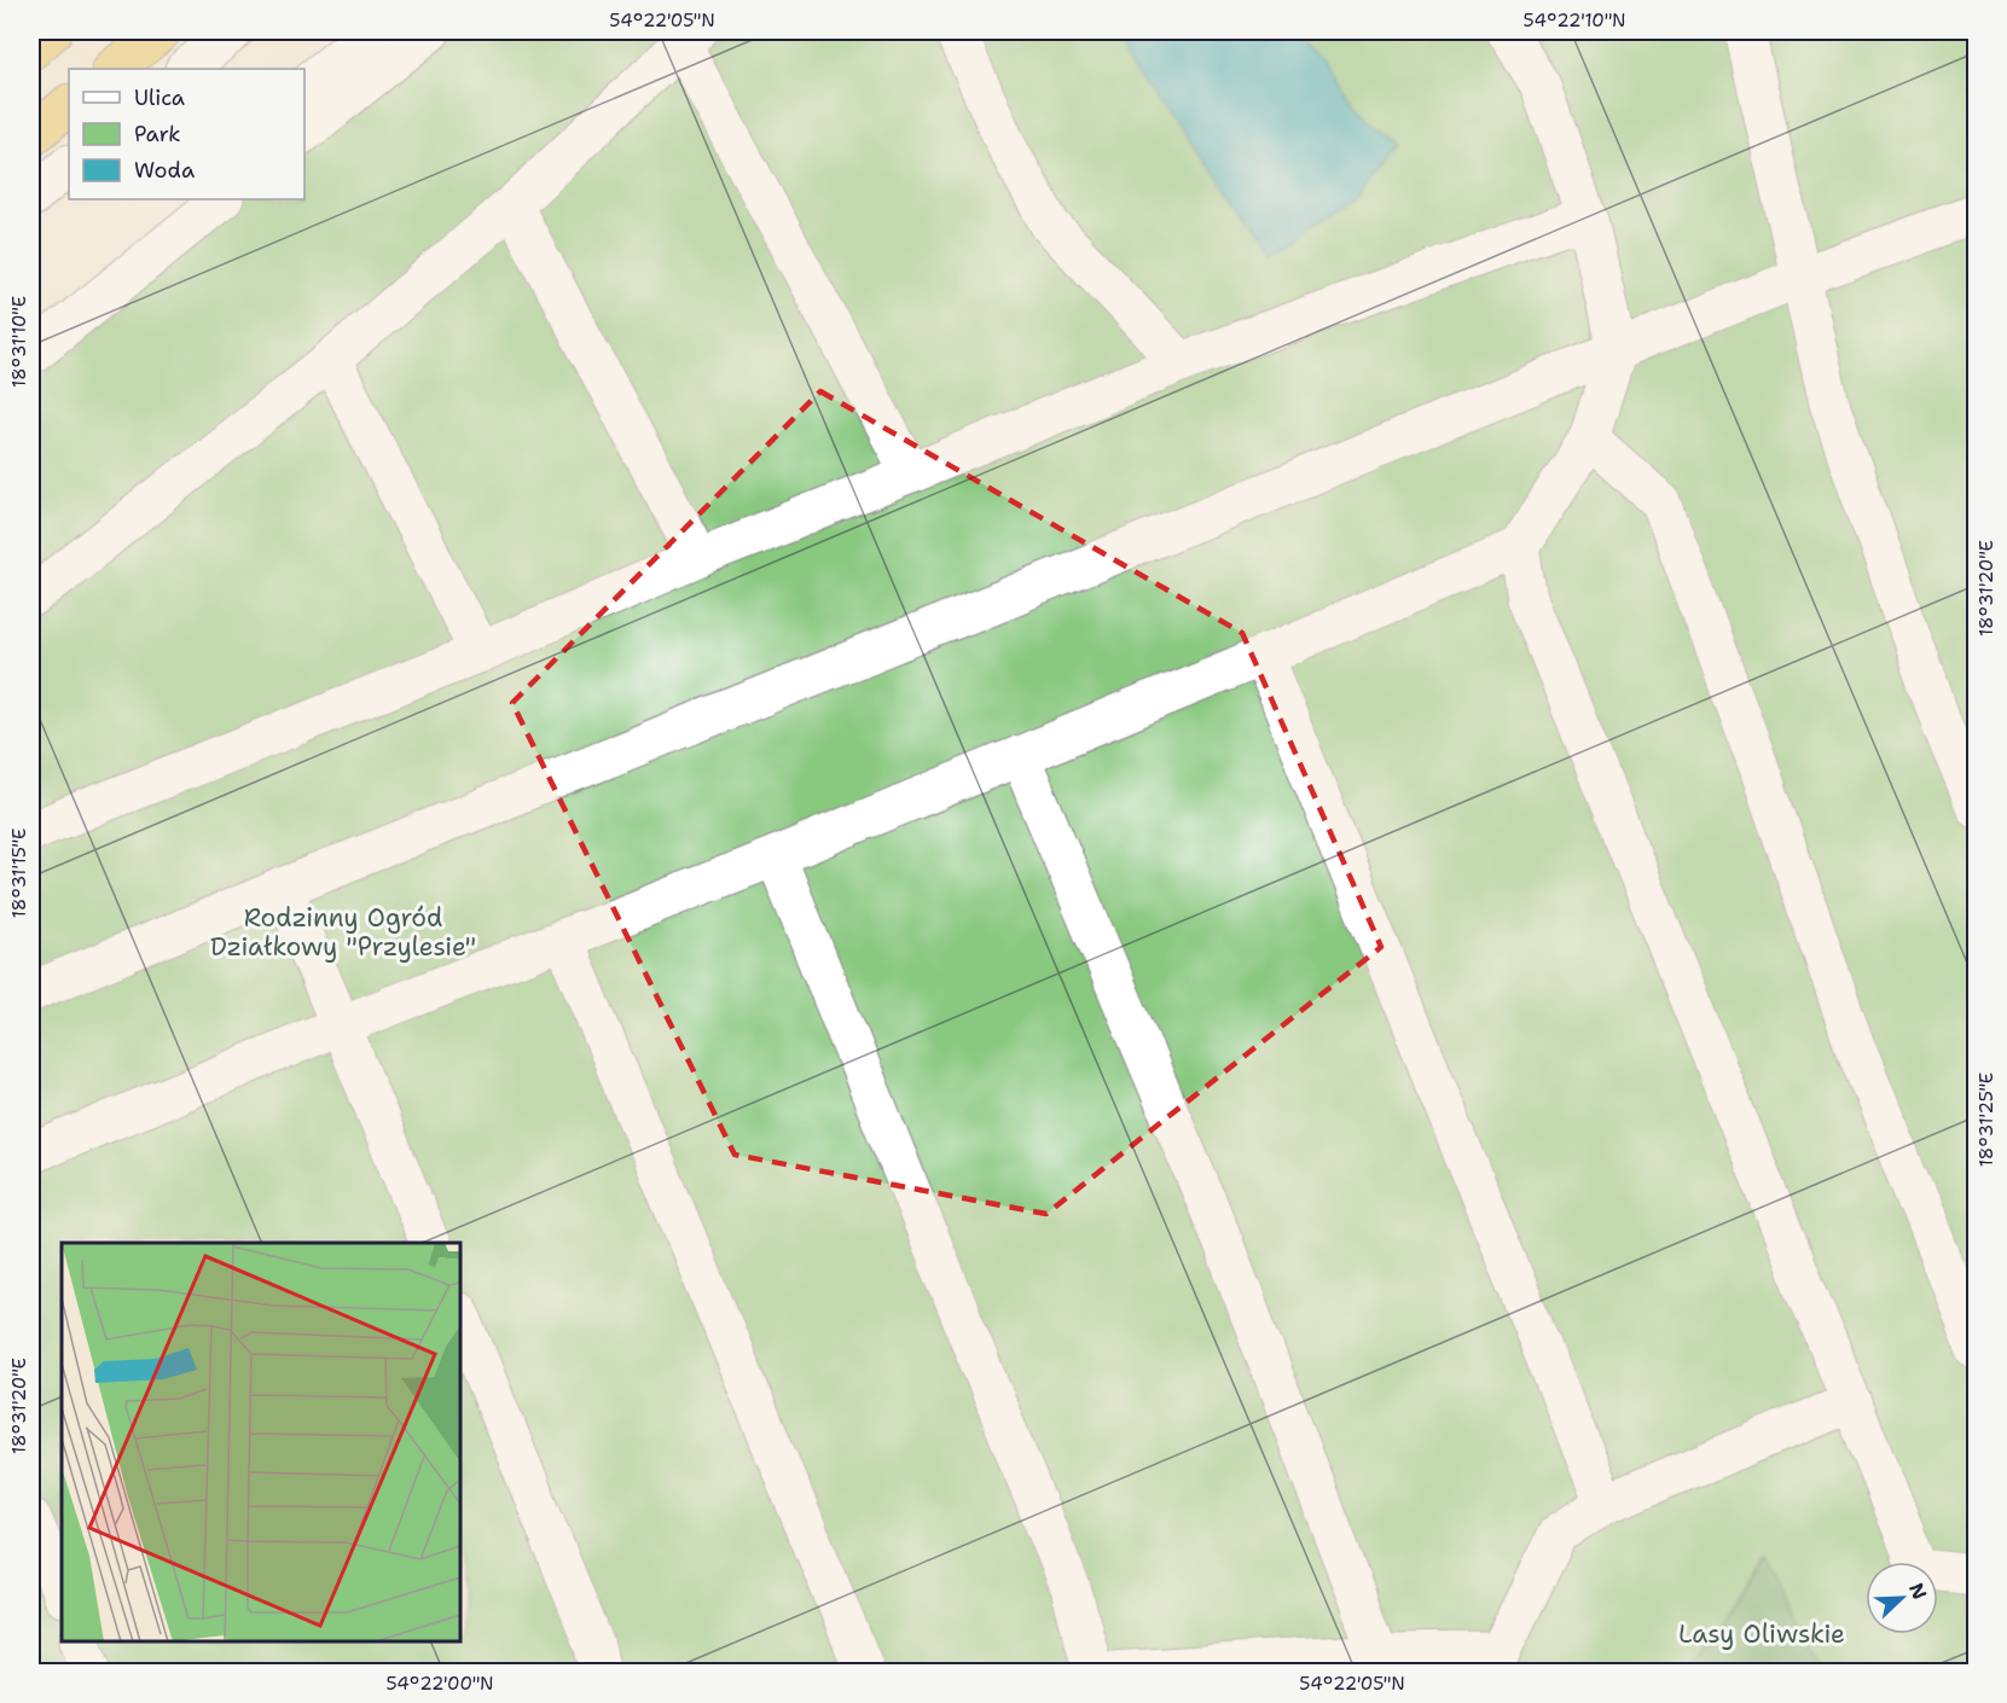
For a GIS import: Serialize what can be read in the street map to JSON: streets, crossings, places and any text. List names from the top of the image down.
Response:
{
  "parks": ["Rodzinny Ogród Działkowy \"Przylesie\"", "Lasy Oliwskie"],
  "legend": ["Ulica", "Park", "Woda"],
  "north": "top right",
  "coordinates": [
    "54°22'05\"N",
    "54°22'10\"N",
    "18°31'10\"E",
    "18°31'20\"E",
    "18°31'15\"E",
    "18°31'25\"E",
    "54°22'00\"N"
  ]
}
